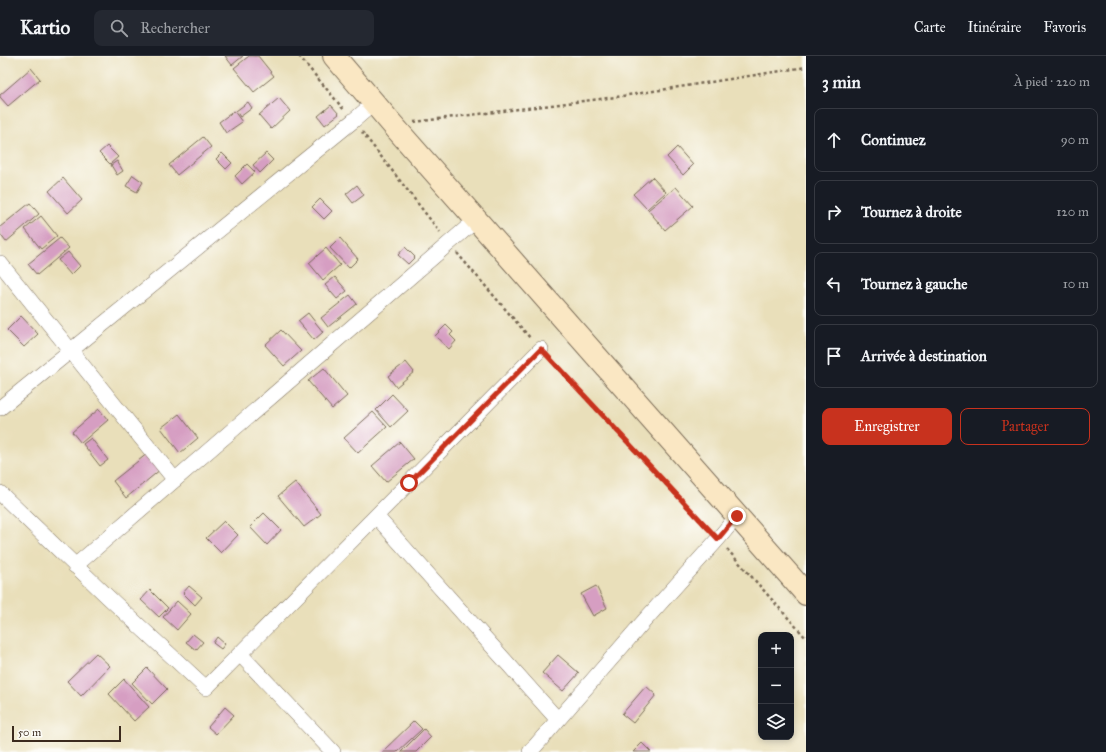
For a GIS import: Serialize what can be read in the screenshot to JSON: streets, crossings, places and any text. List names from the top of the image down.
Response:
{
  "scale_bar": "50 m",
  "page": {
    "header": "Kartio",
    "search": "Rechercher",
    "nav": ["Carte", "Itinéraire", "Favoris"],
    "heading": ["3 min", "À pied · 220 m"],
    "list": [
      ["Continuez", "90 m"],
      ["Tournez à droite", "120 m"],
      ["Tournez à gauche", "10 m"],
      "Arrivée à destination"
    ],
    "buttons": ["Enregistrer", "Partager"],
    "map_buttons": ["+", "−"],
    "scale": "50 m"
  }
}
